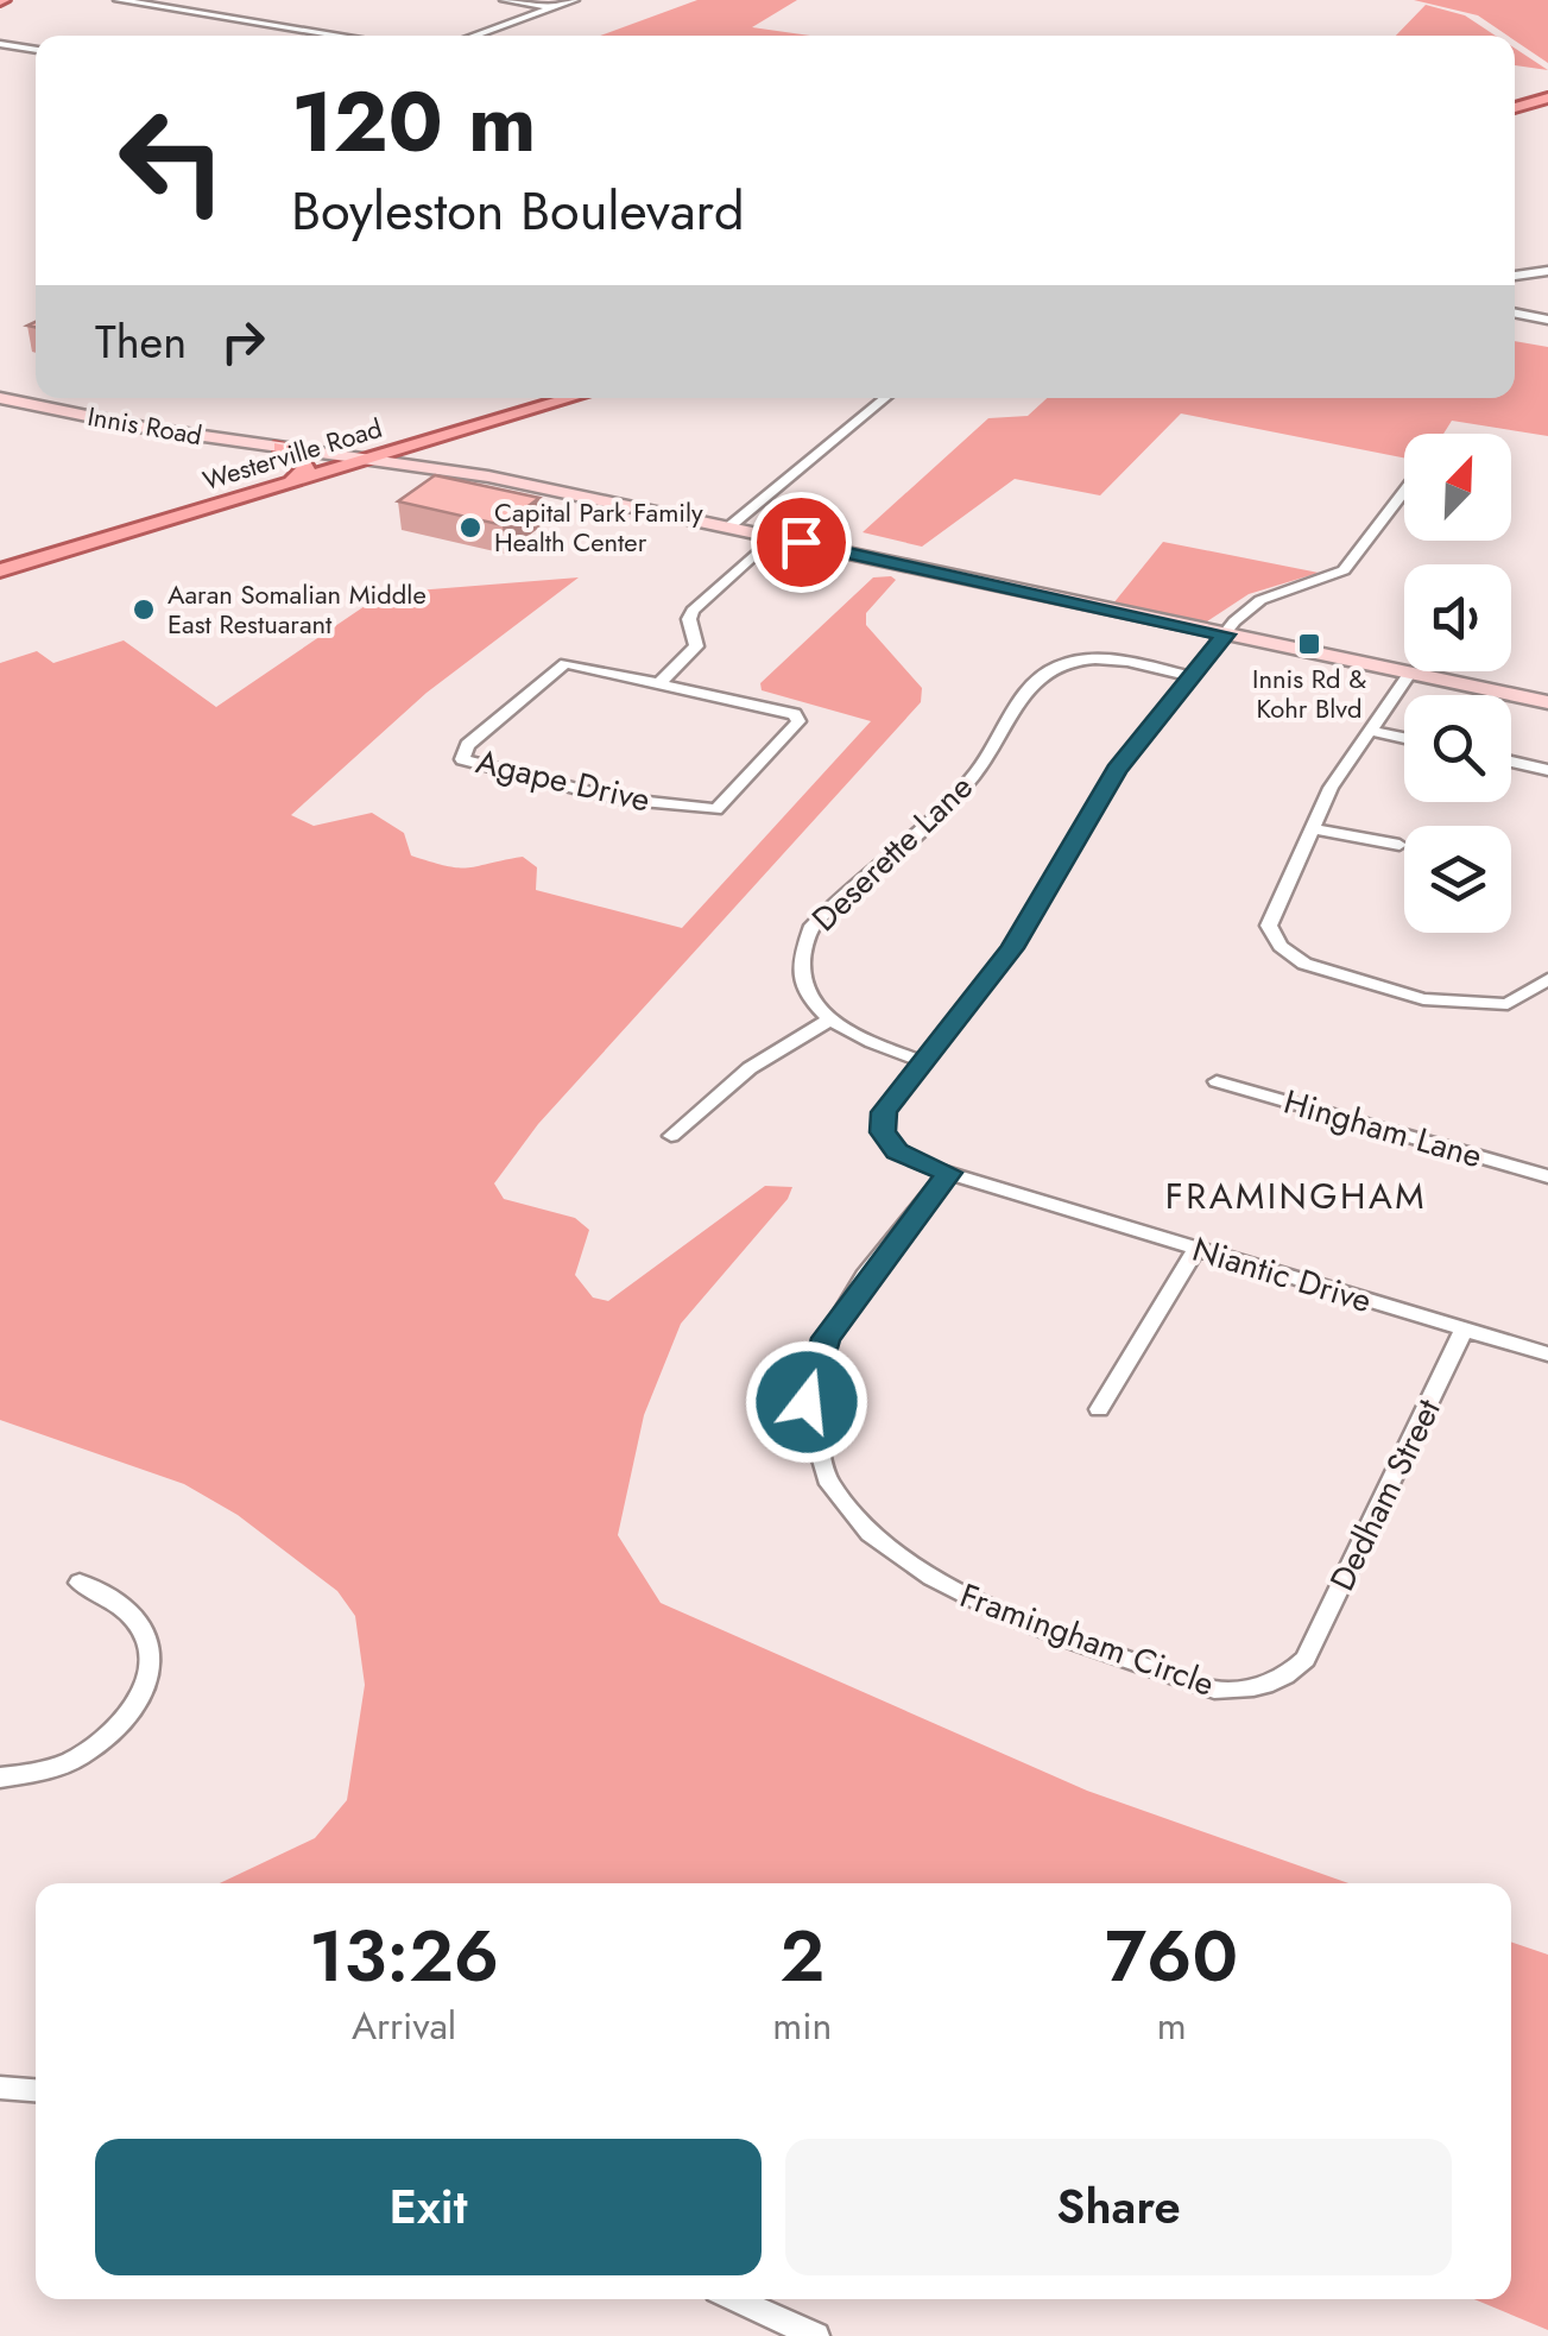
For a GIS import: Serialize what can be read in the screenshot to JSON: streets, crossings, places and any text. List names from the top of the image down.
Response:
{
  "streets": {
    "main road": ["Innis Road", "Westerville Road"],
    "street": [
      "Agape Drive",
      "Deserette Lane",
      "Hingham Lane",
      "Niantic Drive",
      "Dedham Street",
      "Framingham Circle"
    ]
  },
  "crossings": [
    ["Innis Road", "Westerville Road"],
    ["Niantic Drive", "Dedham Street"],
    ["Niantic Drive", "Framingham Circle"],
    ["Dedham Street", "Framingham Circle"]
  ],
  "districts": ["FRAMINGHAM"],
  "places": {
    "other": ["Capital Park Family Health Center", "Aaran Somalian Middle East Restuarant"],
    "transit": ["Innis Rd & Kohr Blvd"]
  },
  "north": "top right",
  "page": {
    "turn": ["120 m", "Boyleston Boulevard"],
    "then": "Then",
    "eta": [
      "13:26",
      "Arrival",
      "2",
      "min",
      "760",
      "m"
    ],
    "buttons": ["Exit", "Share"]
  }
}
